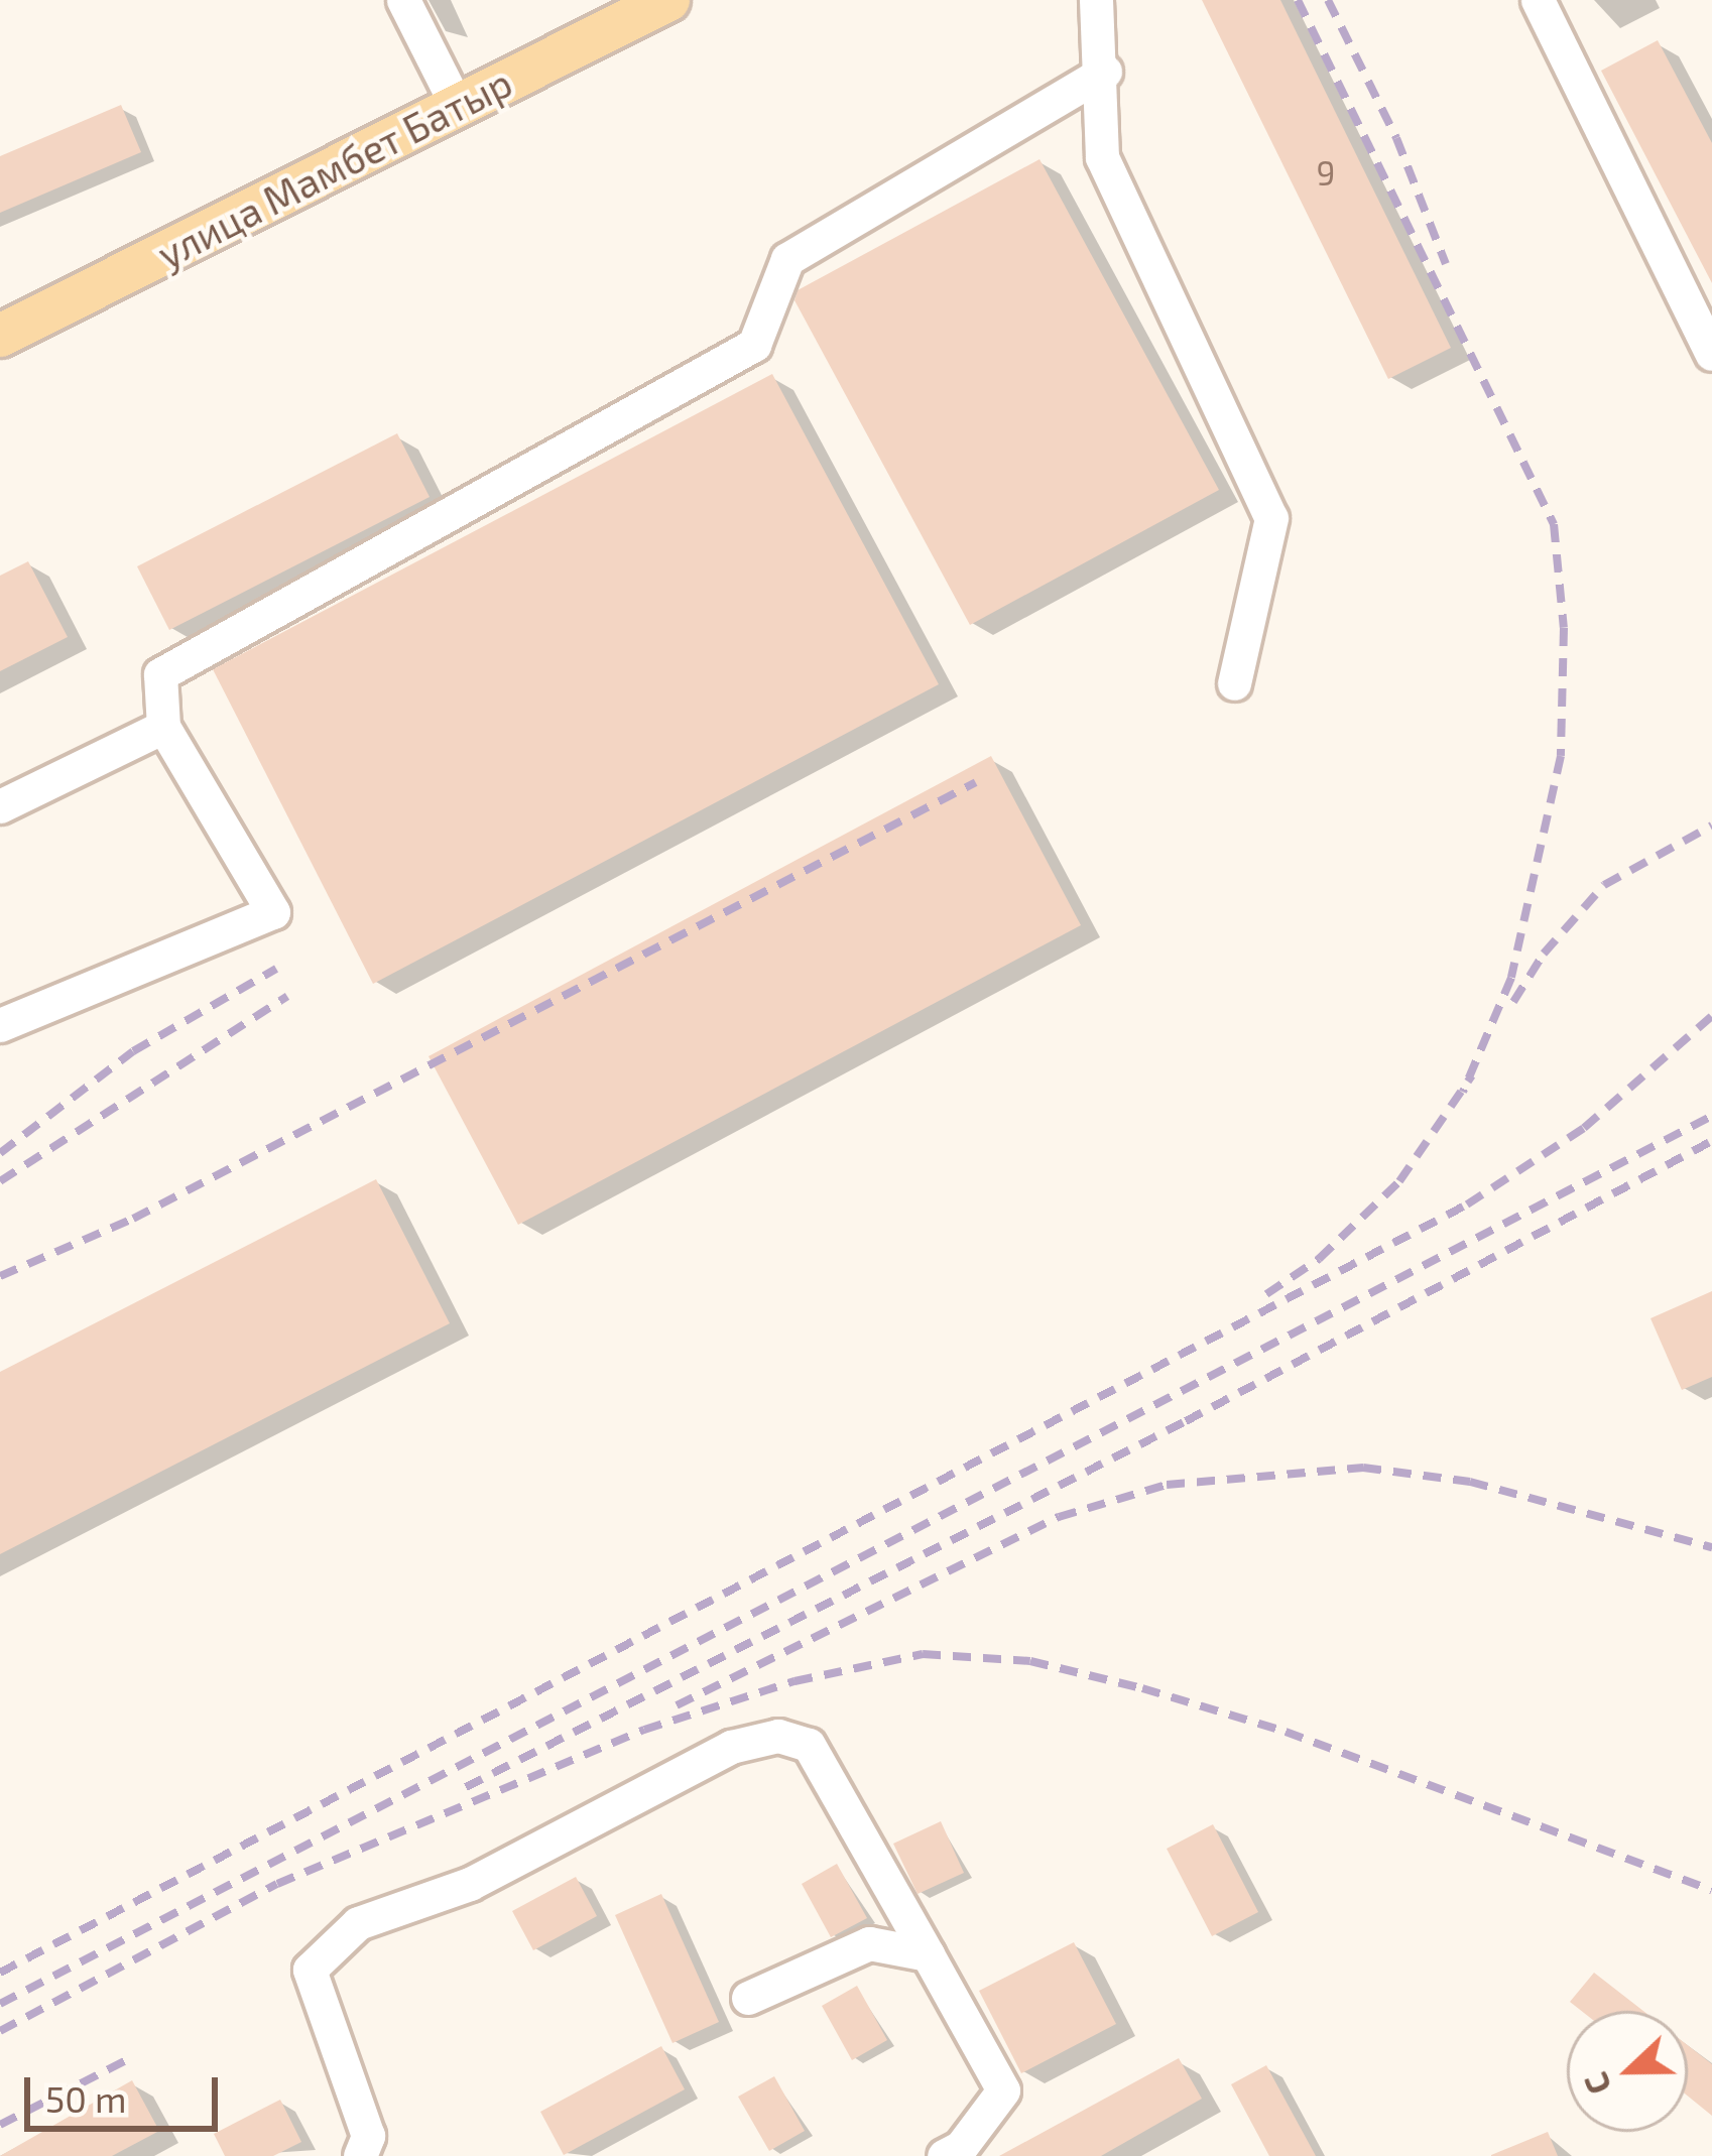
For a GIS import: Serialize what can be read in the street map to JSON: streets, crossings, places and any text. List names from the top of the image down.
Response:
{
  "streets": {
    "main road": ["улица Мамбет Батыр"]
  },
  "house_numbers": ["9"],
  "scale_bar": "50 m",
  "north": "left"
}
